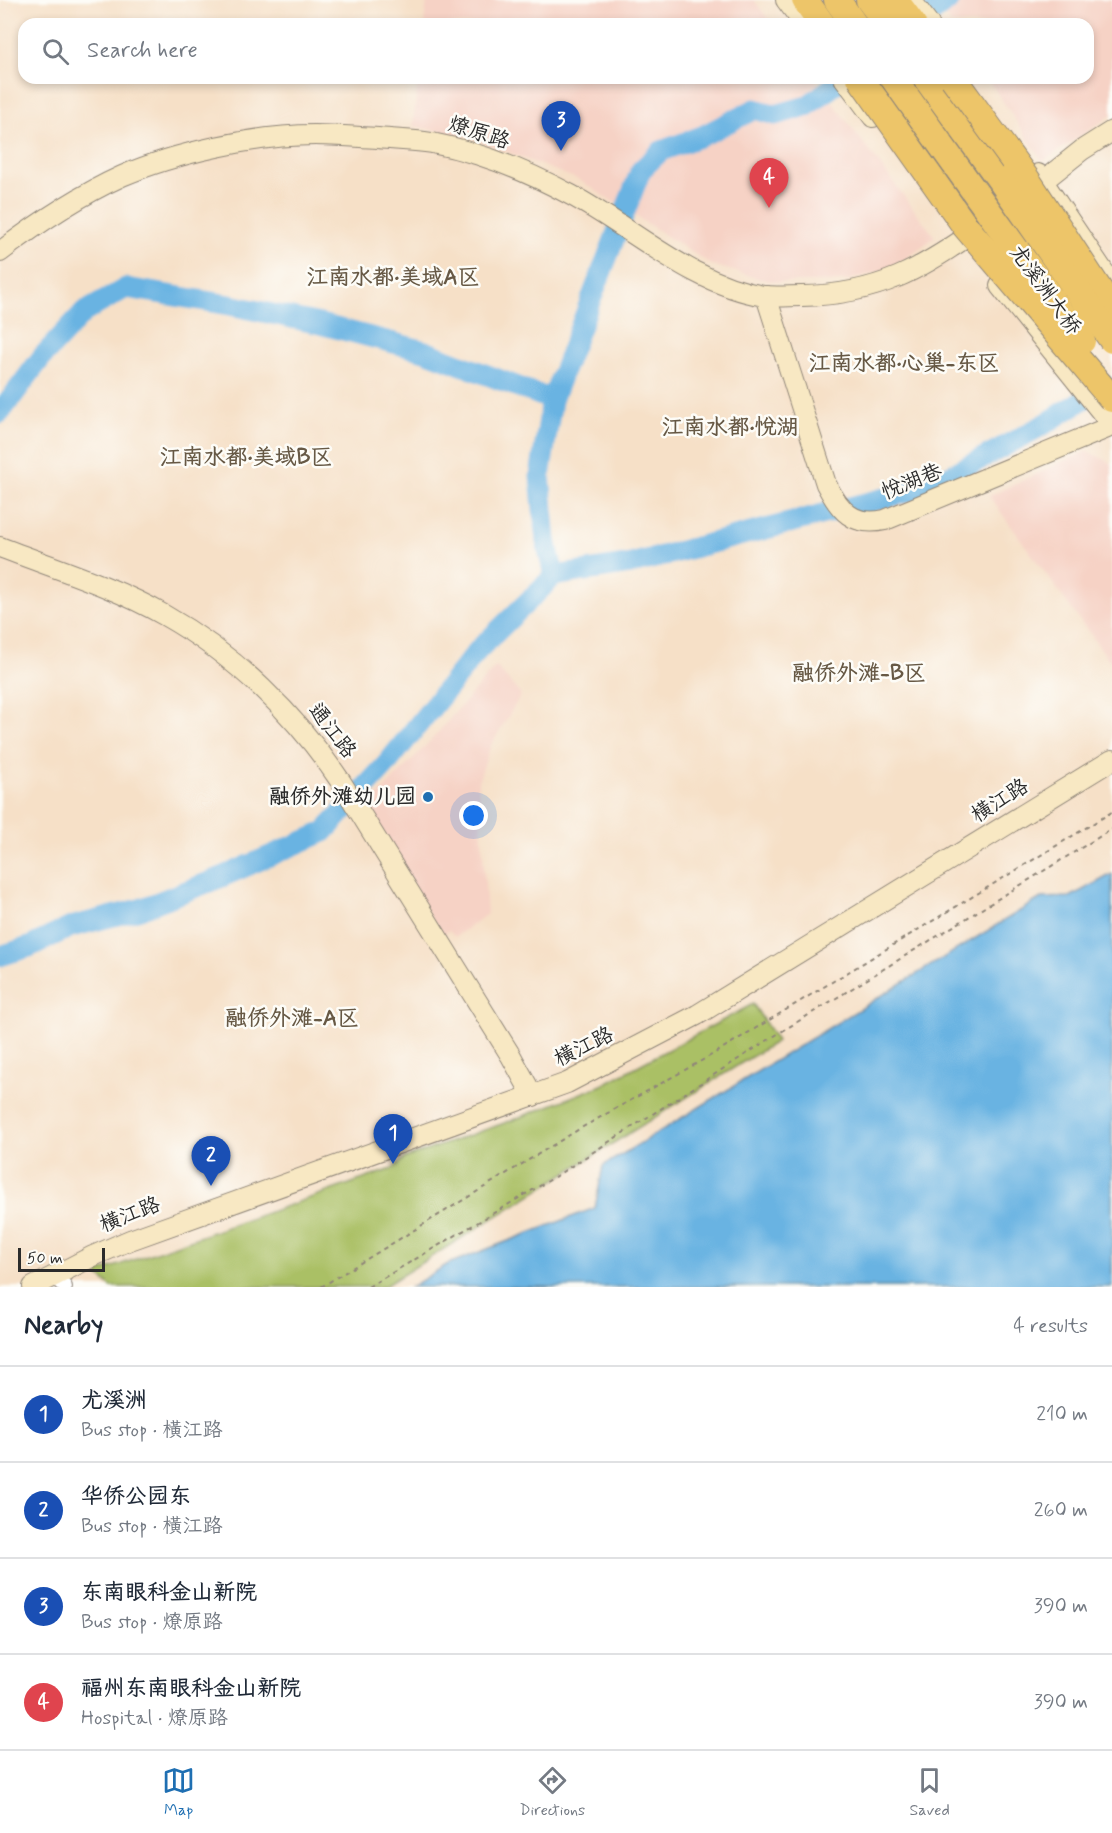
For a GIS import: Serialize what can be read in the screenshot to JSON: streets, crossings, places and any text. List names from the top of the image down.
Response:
{
  "streets": {
    "highway": ["尤溪洲大桥"],
    "street": [
      "燎原路",
      "悦湖巷",
      "通江路",
      "横江路"
    ]
  },
  "crossings": [
    ["燎原路", "悦湖巷"],
    ["通江路", "横江路"]
  ],
  "districts": [
    "江南水都·美域A区",
    "江南水都·心巢-东区",
    "江南水都·悦湖",
    "江南水都·美域B区",
    "融侨外滩-B区",
    "融侨外滩-A区"
  ],
  "places": ["融侨外滩幼儿园"],
  "scale_bar": "50 m",
  "page": {
    "search": "Search here",
    "pins": [
      "3",
      "4",
      "1",
      "2"
    ],
    "scale": "50 m",
    "heading": ["Nearby", "4 results"],
    "list": [
      {
        "mark": "1",
        "name": "尤溪洲",
        "note": "Bus stop · 横江路",
        "value": "210 m"
      },
      {
        "mark": "2",
        "name": "华侨公园东",
        "note": "Bus stop · 横江路",
        "value": "260 m"
      },
      {
        "mark": "3",
        "name": "东南眼科金山新院",
        "note": "Bus stop · 燎原路",
        "value": "390 m"
      },
      {
        "mark": "4",
        "name": "福州东南眼科金山新院",
        "note": "Hospital · 燎原路",
        "value": "390 m"
      }
    ],
    "nav": ["Map", "Directions", "Saved"]
  }
}
